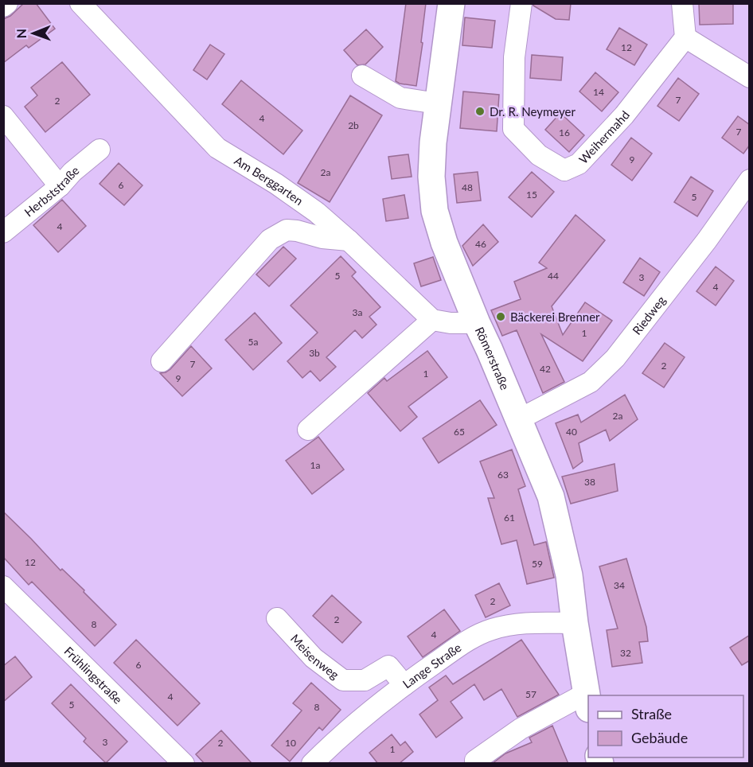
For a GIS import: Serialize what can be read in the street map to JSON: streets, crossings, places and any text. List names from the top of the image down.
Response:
{
  "streets": {
    "main road": ["Römerstraße"],
    "street": [
      "Weihermahd",
      "Am Berggarten",
      "Herbststraße",
      "Riedweg",
      "Meisenweg",
      "Lange Straße",
      "Frühlingstraße"
    ]
  },
  "crossings": [
    ["Riedweg", "Römerstraße"],
    ["Römerstraße", "Lange Straße"],
    ["Meisenweg", "Lange Straße"]
  ],
  "places": ["Dr. R. Neymeyer", "Bäckerei Brenner"],
  "house_numbers": [
    "12",
    "14",
    "7",
    "2",
    "4",
    "2b",
    "7",
    "16",
    "9",
    "2a",
    "6",
    "48",
    "15",
    "5",
    "4",
    "46",
    "5",
    "44",
    "3",
    "4",
    "3a",
    "1",
    "5a",
    "3b",
    "7",
    "2",
    "42",
    "1",
    "9",
    "2a",
    "65",
    "40",
    "1a",
    "63",
    "38",
    "61",
    "12",
    "59",
    "34",
    "2",
    "2",
    "8",
    "4",
    "32",
    "6",
    "57",
    "4",
    "5",
    "8",
    "3",
    "2",
    "10",
    "1"
  ],
  "legend": ["Straße", "Gebäude"],
  "north": "left"
}
